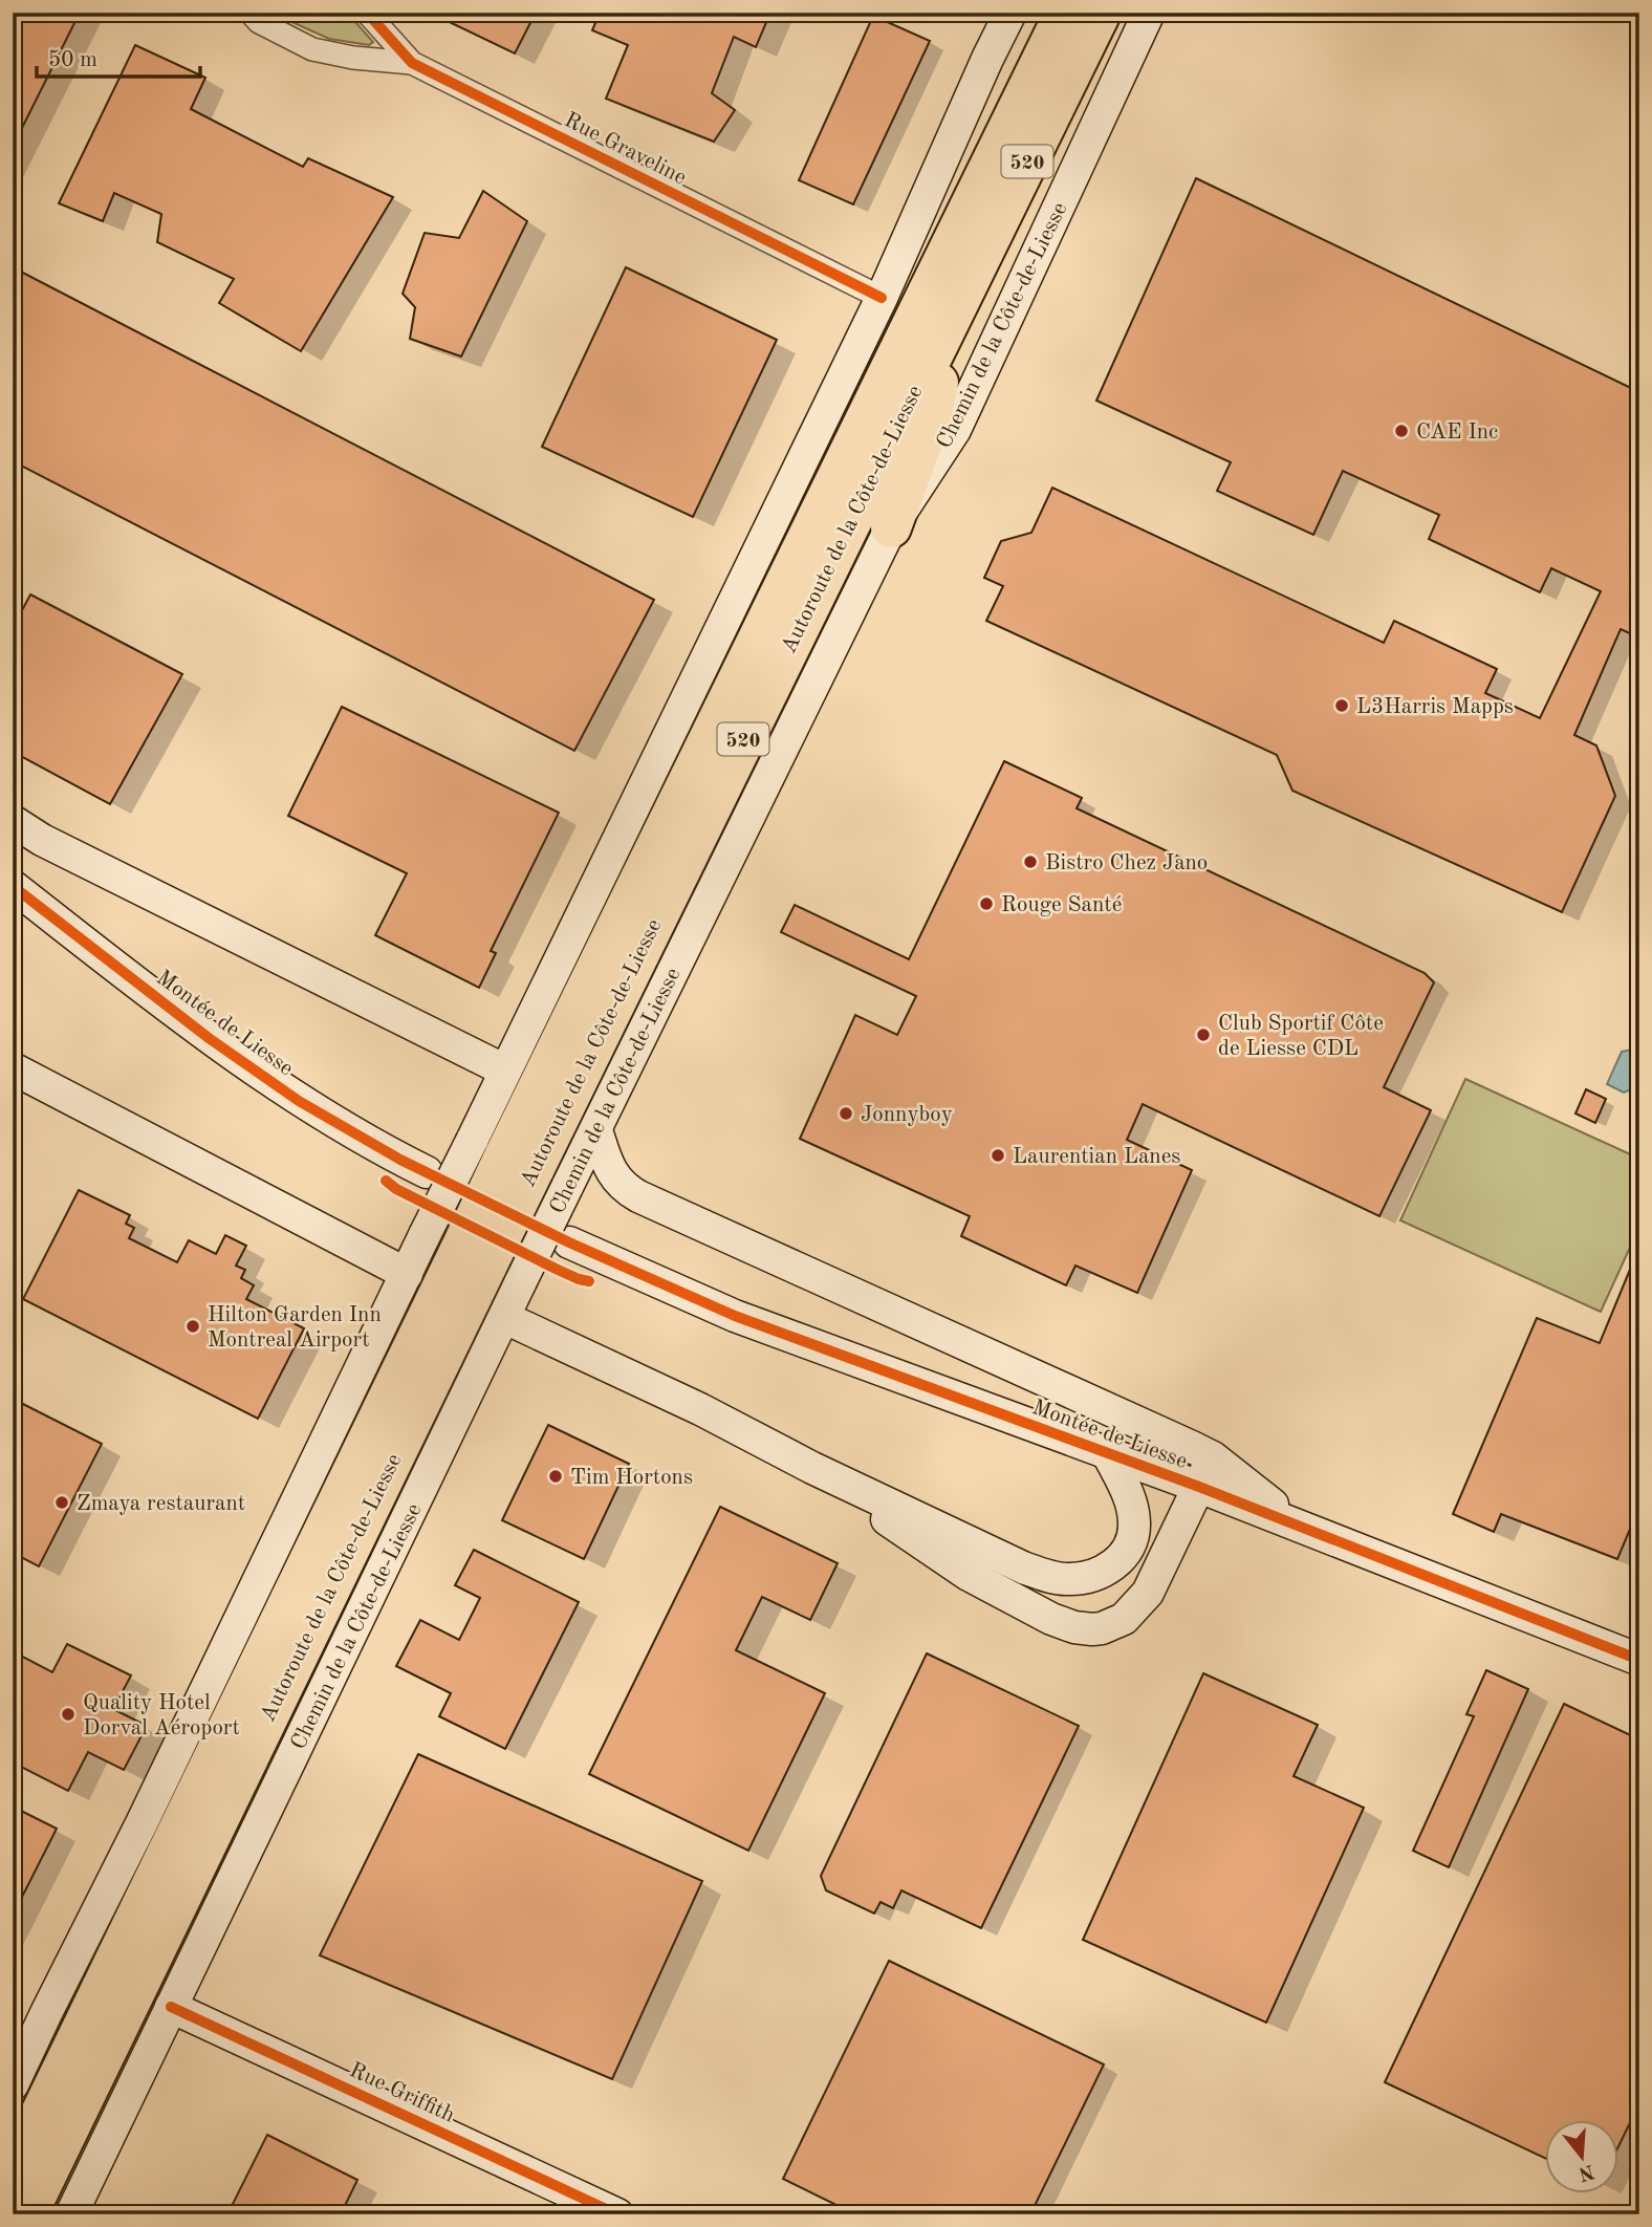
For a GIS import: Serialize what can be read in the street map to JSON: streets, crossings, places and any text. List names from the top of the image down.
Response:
{
  "streets": {
    "highway": ["520", "Autoroute de la Côte-de-Liesse"],
    "street": [
      "Rue Graveline",
      "Chemin de la Côte-de-Liesse",
      "Montée de Liesse",
      "Rue Griffith"
    ]
  },
  "crossings": [
    ["Rue Graveline", "Chemin de la Côte-de-Liesse"],
    ["Chemin de la Côte-de-Liesse", "Autoroute de la Côte-de-Liesse"],
    ["Chemin de la Côte-de-Liesse", "Rue Griffith"]
  ],
  "places": [
    "CAE Inc",
    "L3Harris Mapps",
    "Bistro Chez Jano",
    "Rouge Santé",
    "Club Sportif Côte de Liesse CDL",
    "Jonnyboy",
    "Laurentian Lanes",
    "Hilton Garden Inn Montreal Airport",
    "Tim Hortons",
    "Zmaya restaurant",
    "Quality Hotel Dorval Aéroport"
  ],
  "scale_bar": "50 m",
  "north": "bottom"
}
